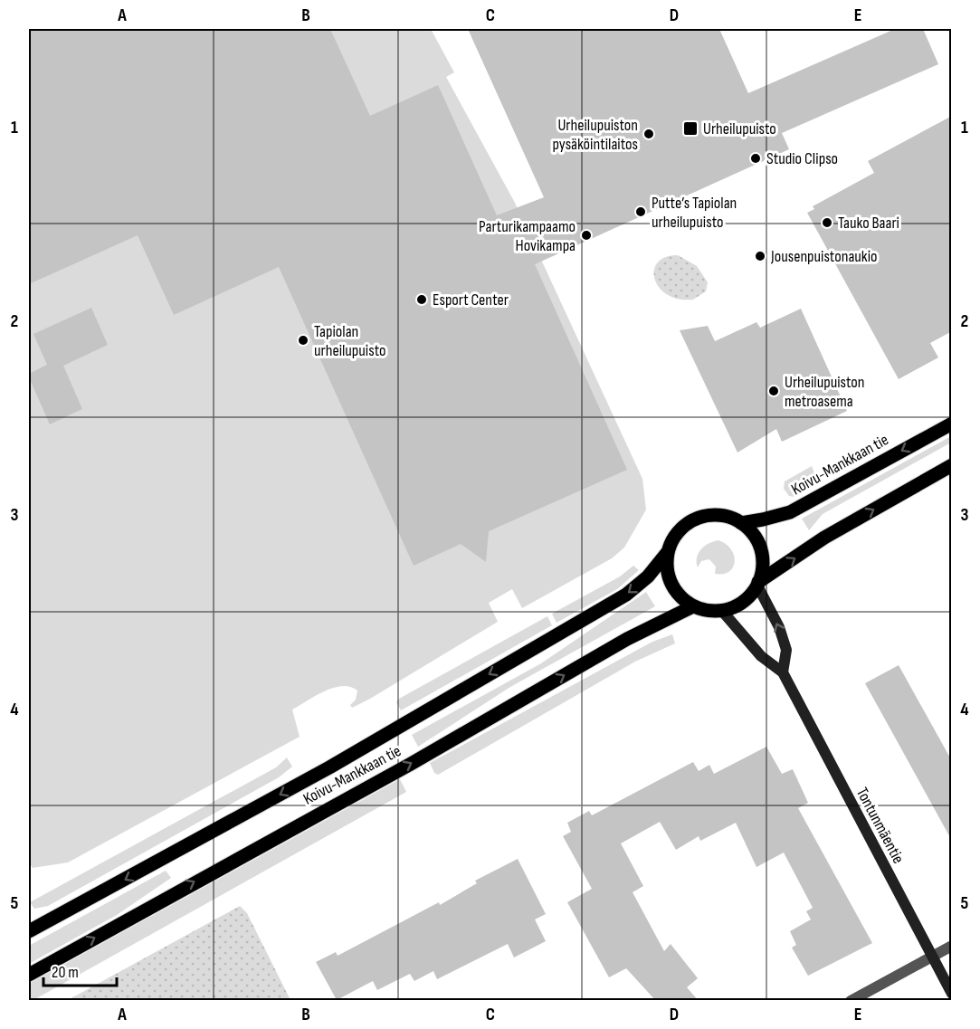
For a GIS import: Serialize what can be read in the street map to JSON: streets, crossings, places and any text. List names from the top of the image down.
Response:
{
  "streets": {
    "main road": ["Koivu-Mankkaan tie"],
    "street": ["Tontunmäentie"]
  },
  "crossings": [
    ["Koivu-Mankkaan tie", "Tontunmäentie"]
  ],
  "places": {
    "transit": ["Urheilupuisto"],
    "other": [
      "Urheilupuiston pysäköintilaitos",
      "Studio Clipso",
      "Putte’s Tapiolan urheilupuisto",
      "Tauko Baari",
      "Parturikampaamo Hovikampa",
      "Jousenpuistonaukio",
      "Esport Center",
      "Tapiolan urheilupuisto",
      "Urheilupuiston metroasema"
    ]
  },
  "scale_bar": "20 m",
  "grid": {
    "columns": [
      "A",
      "B",
      "C",
      "D",
      "E"
    ],
    "rows": [
      "1",
      "2",
      "3",
      "4",
      "5"
    ]
  }
}
